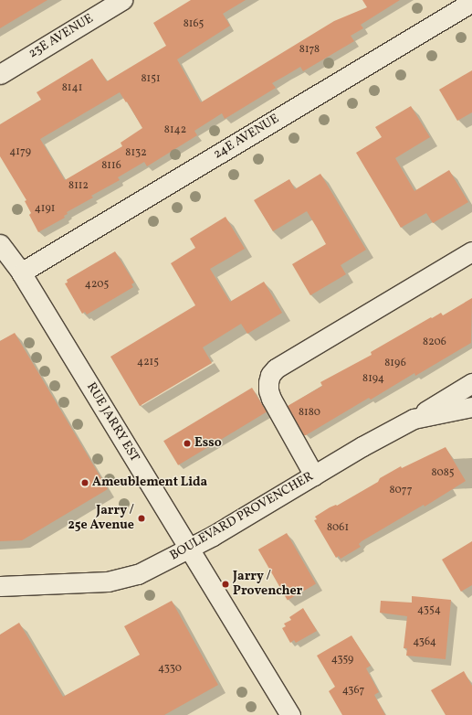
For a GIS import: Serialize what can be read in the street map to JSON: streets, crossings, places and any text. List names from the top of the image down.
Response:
{
  "streets": {
    "street": [
      "23E AVENUE",
      "24E AVENUE",
      "RUE JARRY EST",
      "BOULEVARD PROVENCHER"
    ]
  },
  "crossings": [
    ["24E AVENUE", "RUE JARRY EST"],
    ["RUE JARRY EST", "BOULEVARD PROVENCHER"]
  ],
  "places": [
    "Esso",
    "Ameublement Lida",
    "Jarry / 25e Avenue",
    "Jarry / Provencher"
  ],
  "house_numbers": [
    "8165",
    "8178",
    "8151",
    "8141",
    "8142",
    "4179",
    "8132",
    "8116",
    "8112",
    "4191",
    "4205",
    "8206",
    "4215",
    "8196",
    "8194",
    "8180",
    "8085",
    "8077",
    "8061",
    "4354",
    "4364",
    "4359",
    "4330",
    "4367"
  ]
}
